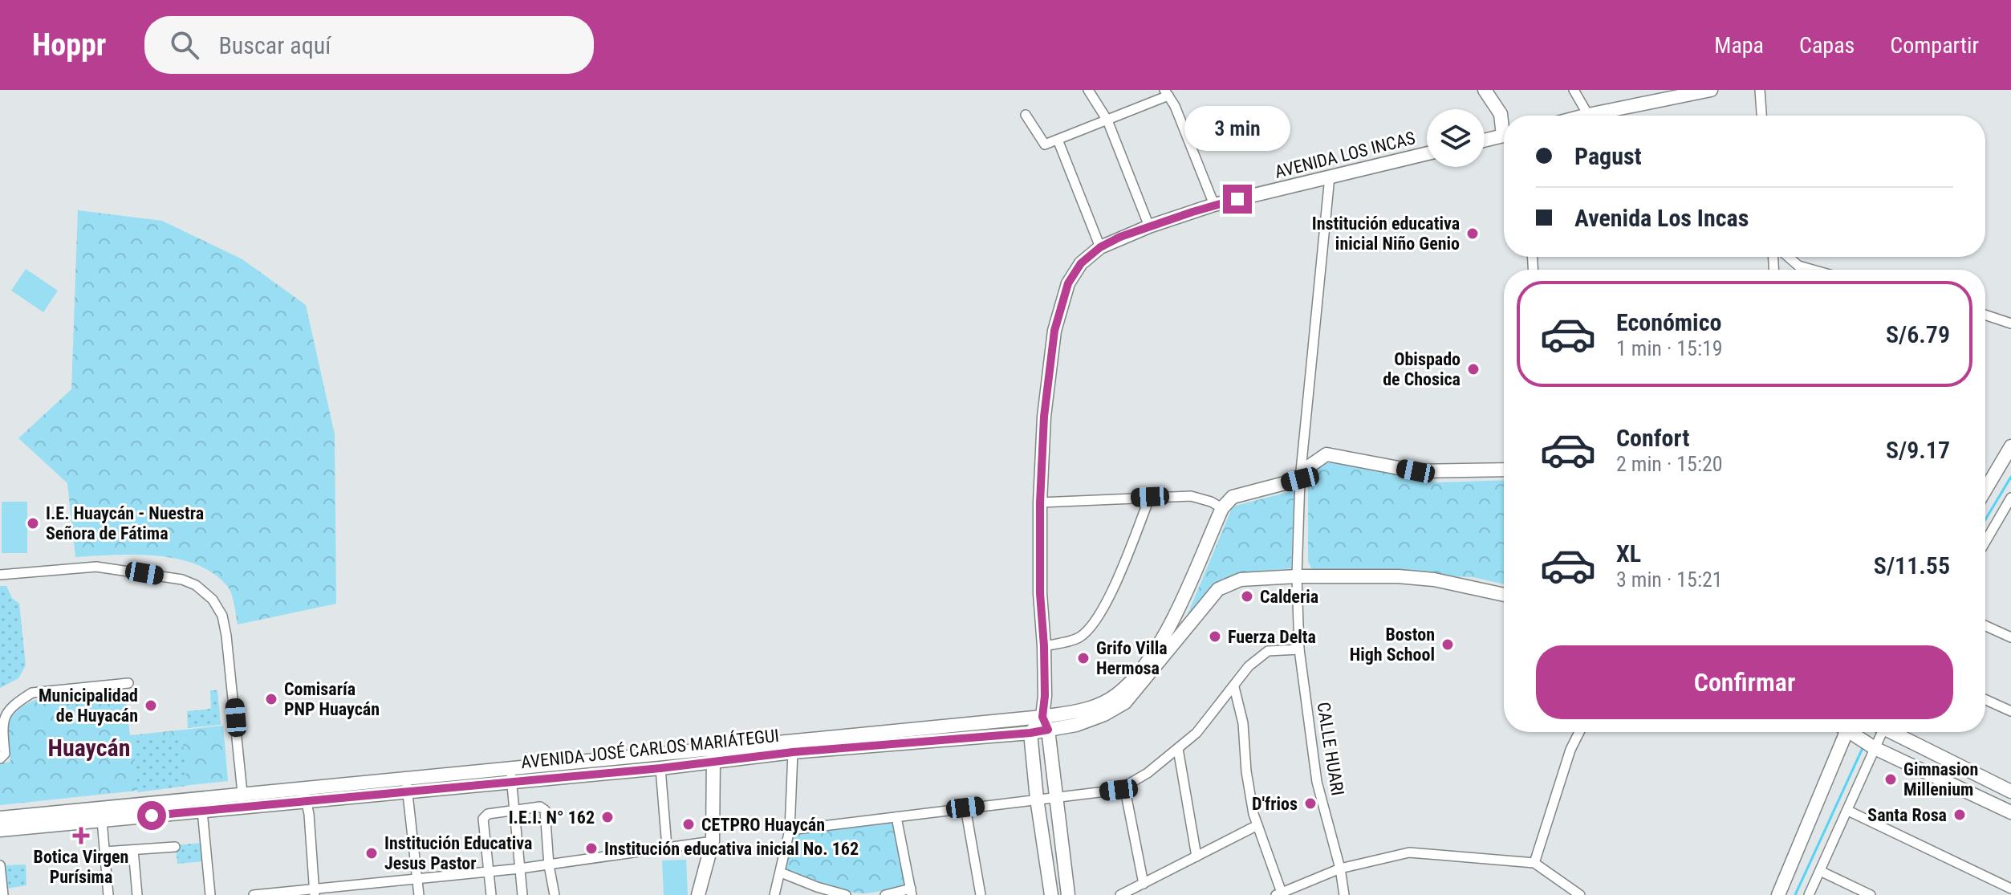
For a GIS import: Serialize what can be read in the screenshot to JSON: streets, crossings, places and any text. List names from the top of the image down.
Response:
{
  "streets": {
    "main road": ["AVENIDA LOS INCAS", "AVENIDA JOSÉ CARLOS MARIÁTEGUI"],
    "street": ["CALLE HUARI"]
  },
  "crossings": [
    ["AVENIDA LOS INCAS", "AVENIDA JOSÉ CARLOS MARIÁTEGUI"],
    ["AVENIDA LOS INCAS", "CALLE HUARI"],
    ["AVENIDA JOSÉ CARLOS MARIÁTEGUI", "CALLE HUARI"]
  ],
  "districts": ["Huaycán"],
  "places": {
    "other": [
      "Institución educativa inicial Niño Genio",
      "Obispado de Chosica",
      "I.E. Huaycán - Nuestra Señora de Fátima",
      "Calderia",
      "Fuerza Delta",
      "Boston High School",
      "Grifo Villa Hermosa",
      "Comisaría PNP Huaycán",
      "Municipalidad de Huyacán",
      "Gimnasion Millenium",
      "D'frios",
      "Santa Rosa",
      "I.E.I. N° 162",
      "CETPRO Huaycán",
      "Institución educativa inicial No. 162",
      "Institución Educativa Jesus Pastor"
    ],
    "health": ["Botica Virgen Purísima"]
  },
  "page": {
    "header": "Hoppr",
    "search": "Buscar aquí",
    "nav": ["Mapa", "Capas", "Compartir"],
    "bubble": "3 min",
    "banner": ["Pagust", "Avenida Los Incas"],
    "list": [
      {
        "name": "Económico",
        "note": "1 min · 15:19",
        "value": "S/6.79"
      },
      {
        "name": "Confort",
        "note": "2 min · 15:20",
        "value": "S/9.17"
      },
      {
        "name": "XL",
        "note": "3 min · 15:21",
        "value": "S/11.55"
      }
    ],
    "buttons": "Confirmar"
  }
}
